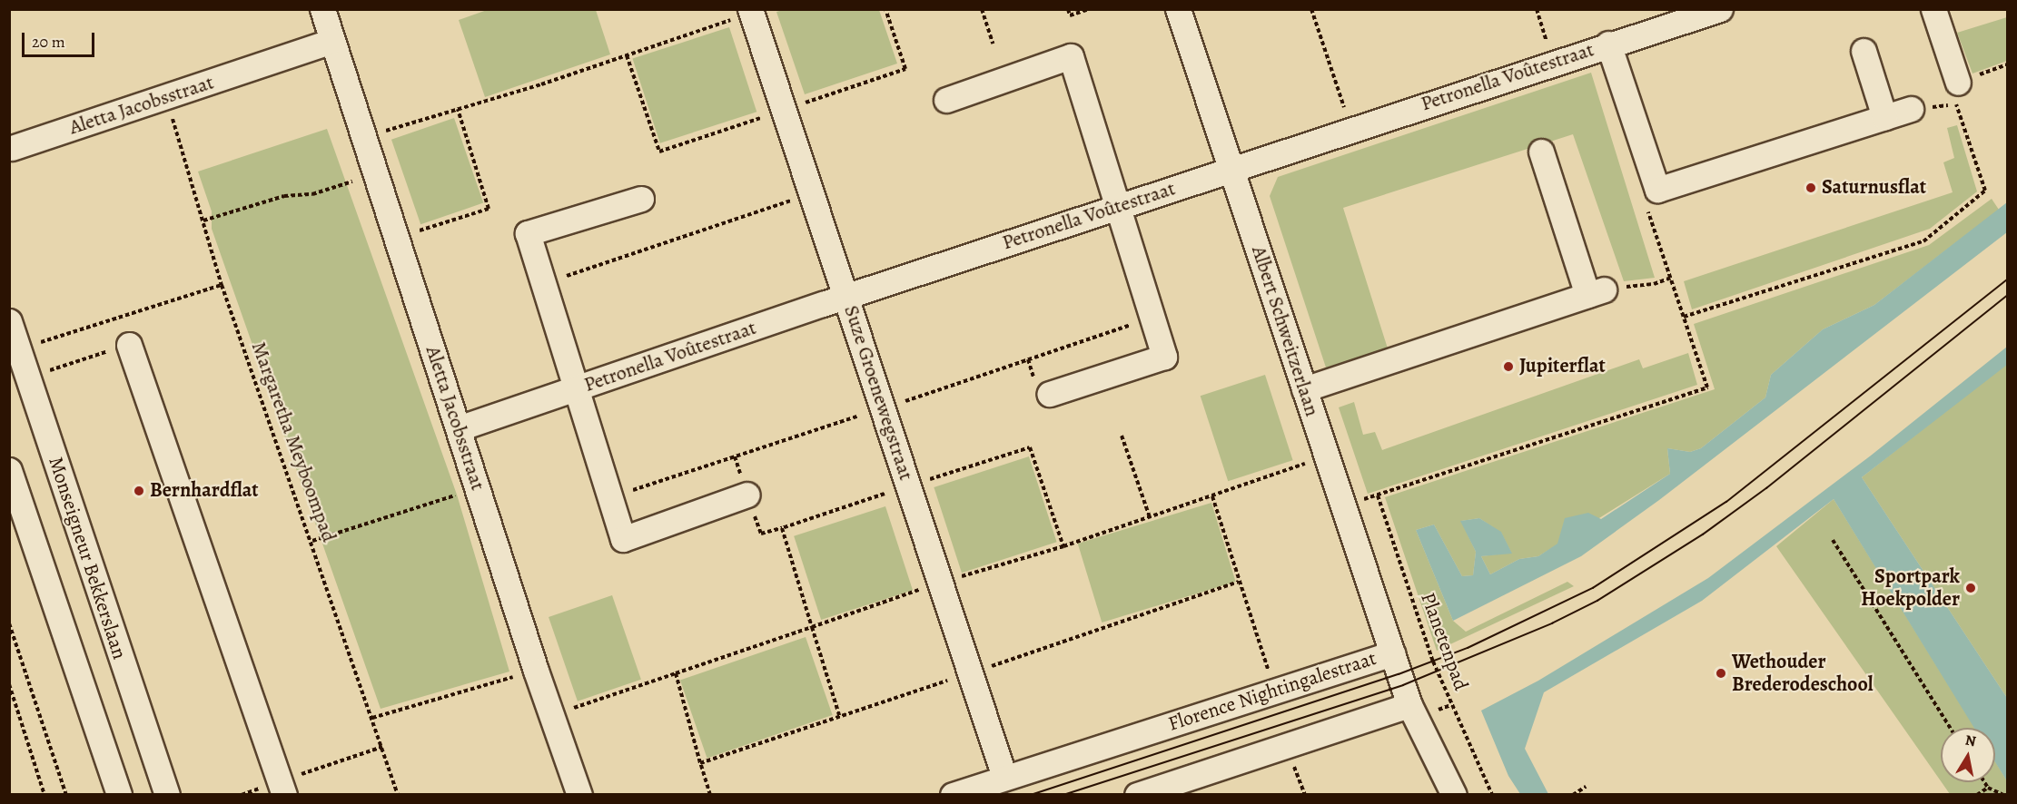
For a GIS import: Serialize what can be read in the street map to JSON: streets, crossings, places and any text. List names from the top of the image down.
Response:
{
  "streets": {
    "street": [
      "Petronella Voûtestraat",
      "Aletta Jacobsstraat",
      "Albert Schweitzerlaan",
      "Suze Groenewegstraat",
      "Monseigneur Bekkerslaan",
      "Florence Nightingalestraat"
    ],
    "path": ["Margaretha Meyboompad", "Planetenpad"]
  },
  "crossings": [
    ["Petronella Voûtestraat", "Aletta Jacobsstraat"],
    ["Petronella Voûtestraat", "Albert Schweitzerlaan"],
    ["Petronella Voûtestraat", "Suze Groenewegstraat"],
    ["Aletta Jacobsstraat", "Margaretha Meyboompad"],
    ["Albert Schweitzerlaan", "Florence Nightingalestraat"],
    ["Suze Groenewegstraat", "Florence Nightingalestraat"]
  ],
  "places": [
    "Saturnusflat",
    "Jupiterflat",
    "Bernhardflat",
    "Sportpark Hoekpolder",
    "Wethouder Brederodeschool"
  ],
  "scale_bar": "20 m",
  "north": "top"
}
